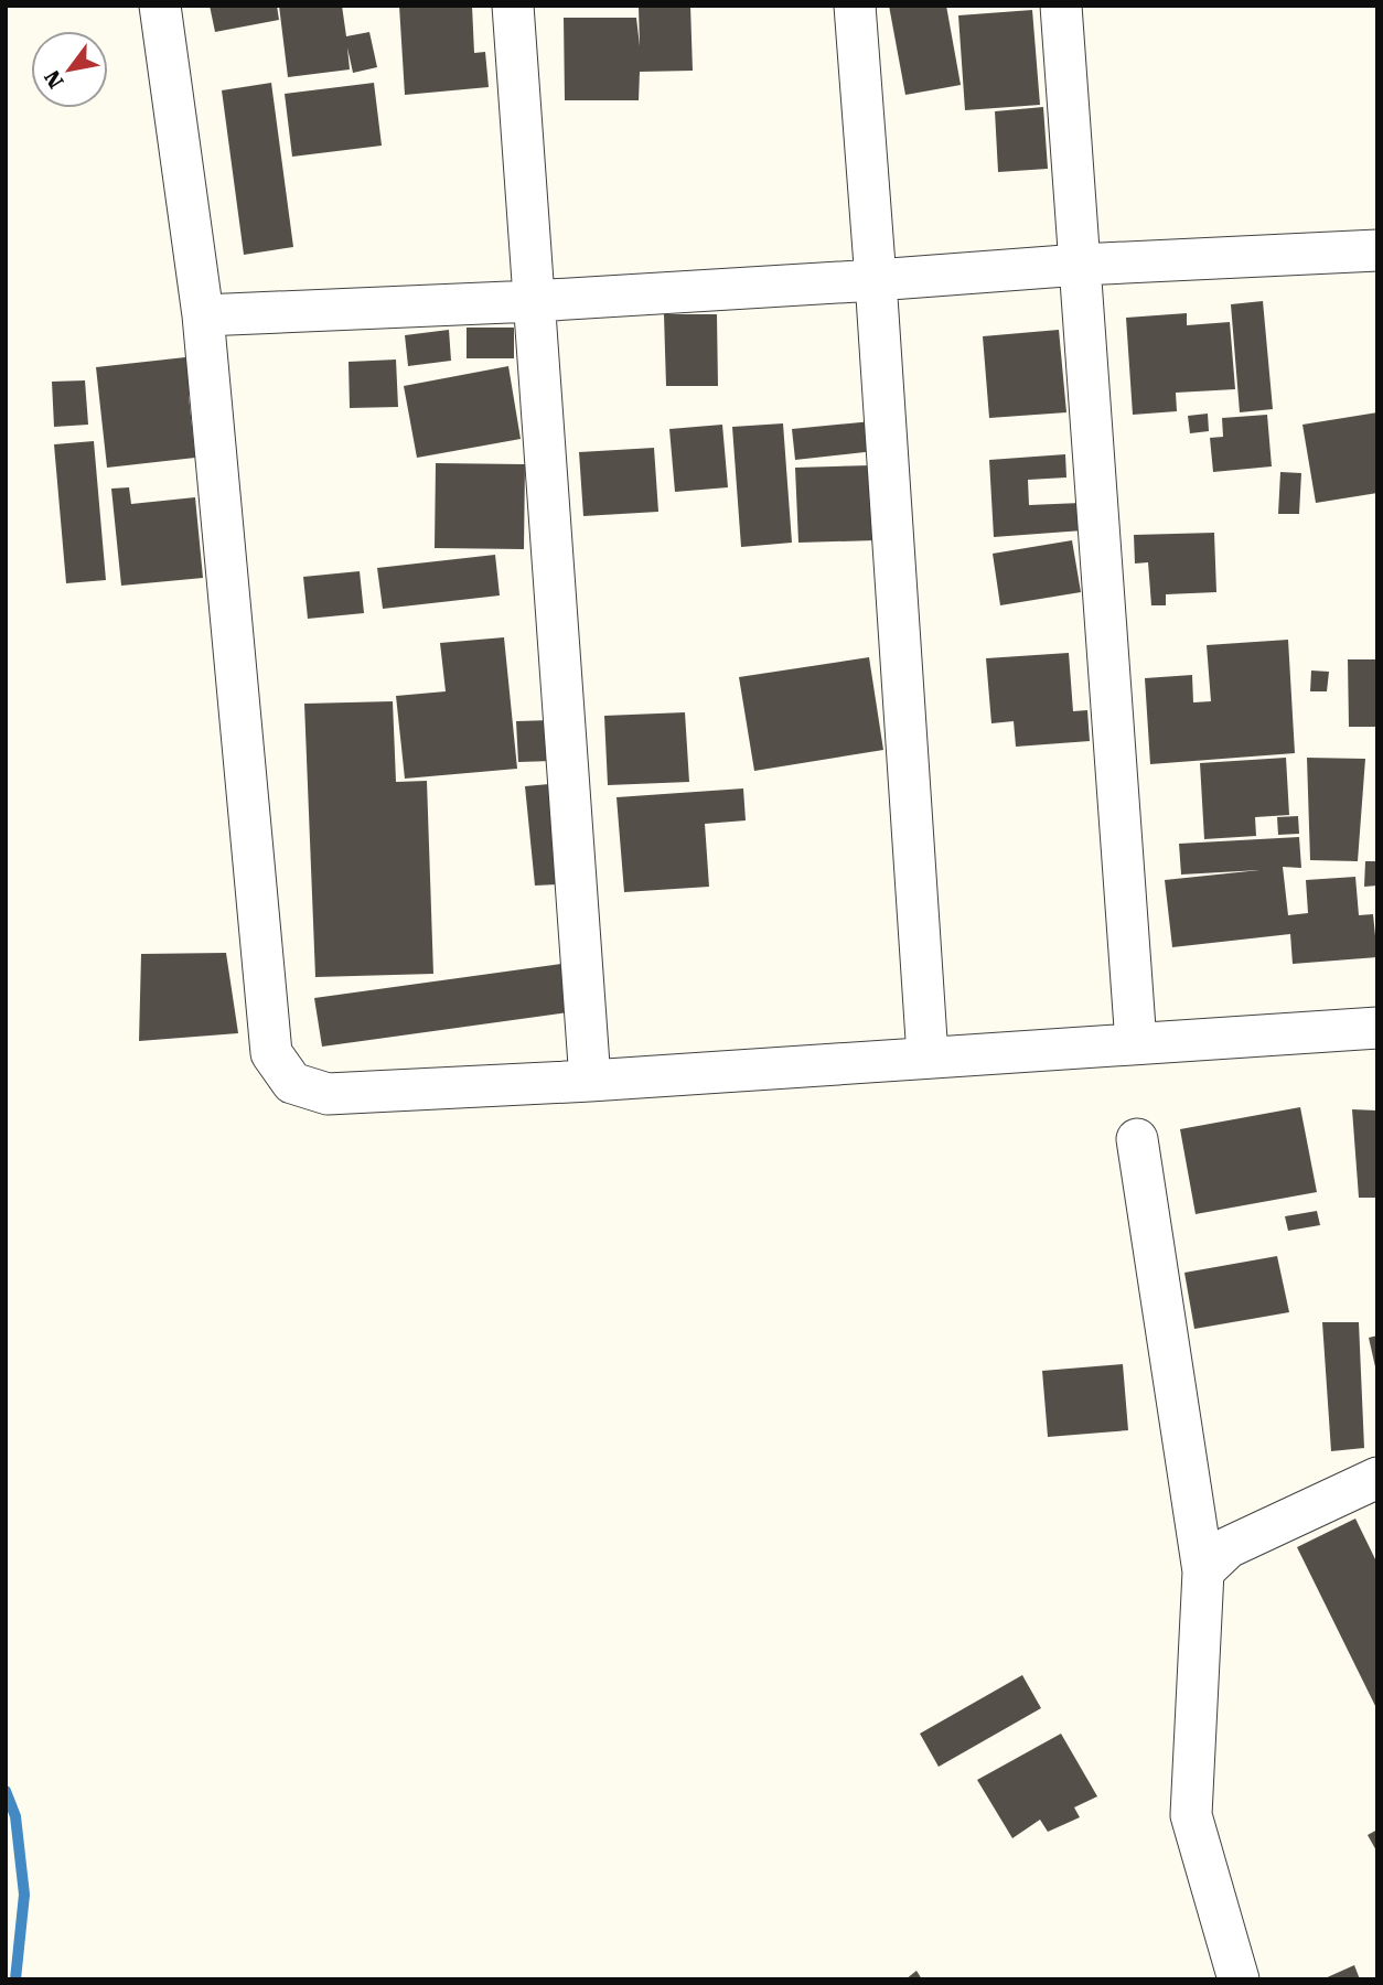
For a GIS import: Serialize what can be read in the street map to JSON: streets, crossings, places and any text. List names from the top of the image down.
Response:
{
  "north": "bottom left"
}
